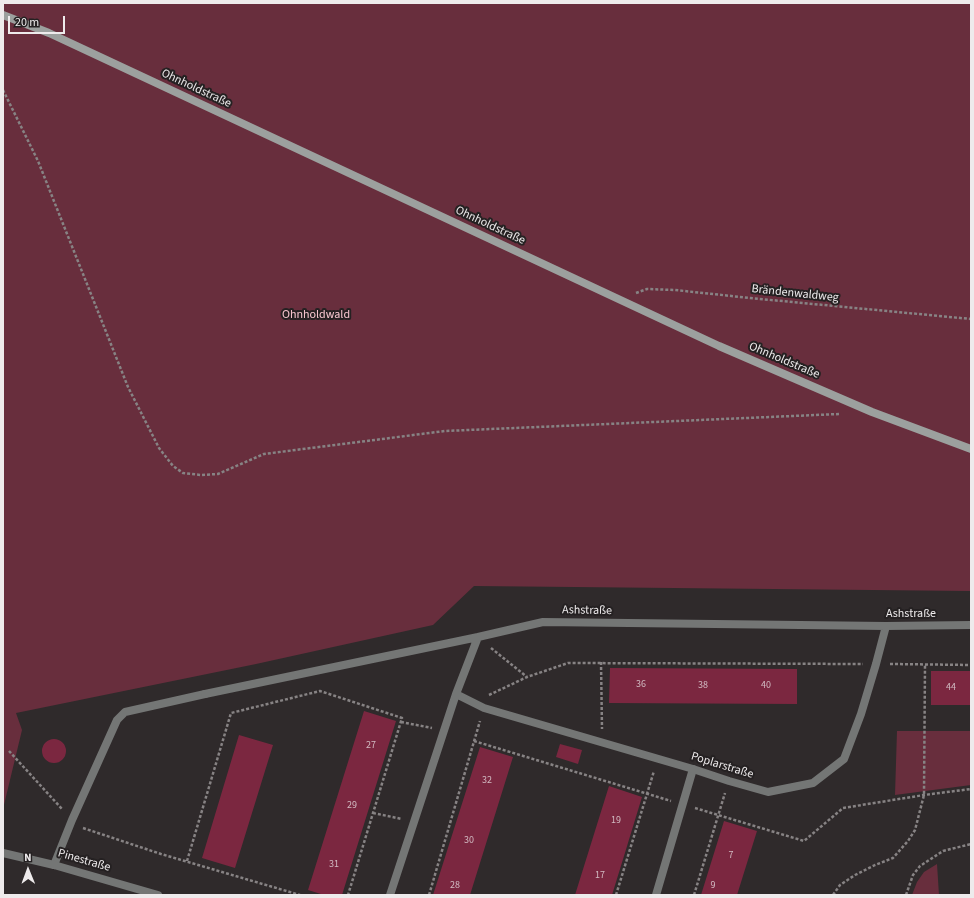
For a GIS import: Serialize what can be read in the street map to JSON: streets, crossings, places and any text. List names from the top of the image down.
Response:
{
  "streets": {
    "main road": ["Ohnholdstraße"],
    "street": ["Ashstraße", "Poplarstraße", "Pinestraße"],
    "path": ["Brändenwaldweg"]
  },
  "crossings": [
    ["Ohnholdstraße", "Brändenwaldweg"],
    ["Ashstraße", "Poplarstraße"],
    ["Ashstraße", "Pinestraße"]
  ],
  "parks": ["Ohnholdwald"],
  "house_numbers": [
    "36",
    "38",
    "40",
    "44",
    "27",
    "32",
    "29",
    "19",
    "30",
    "7",
    "31",
    "17",
    "28",
    "9"
  ],
  "scale_bar": "20 m",
  "north": "top"
}
